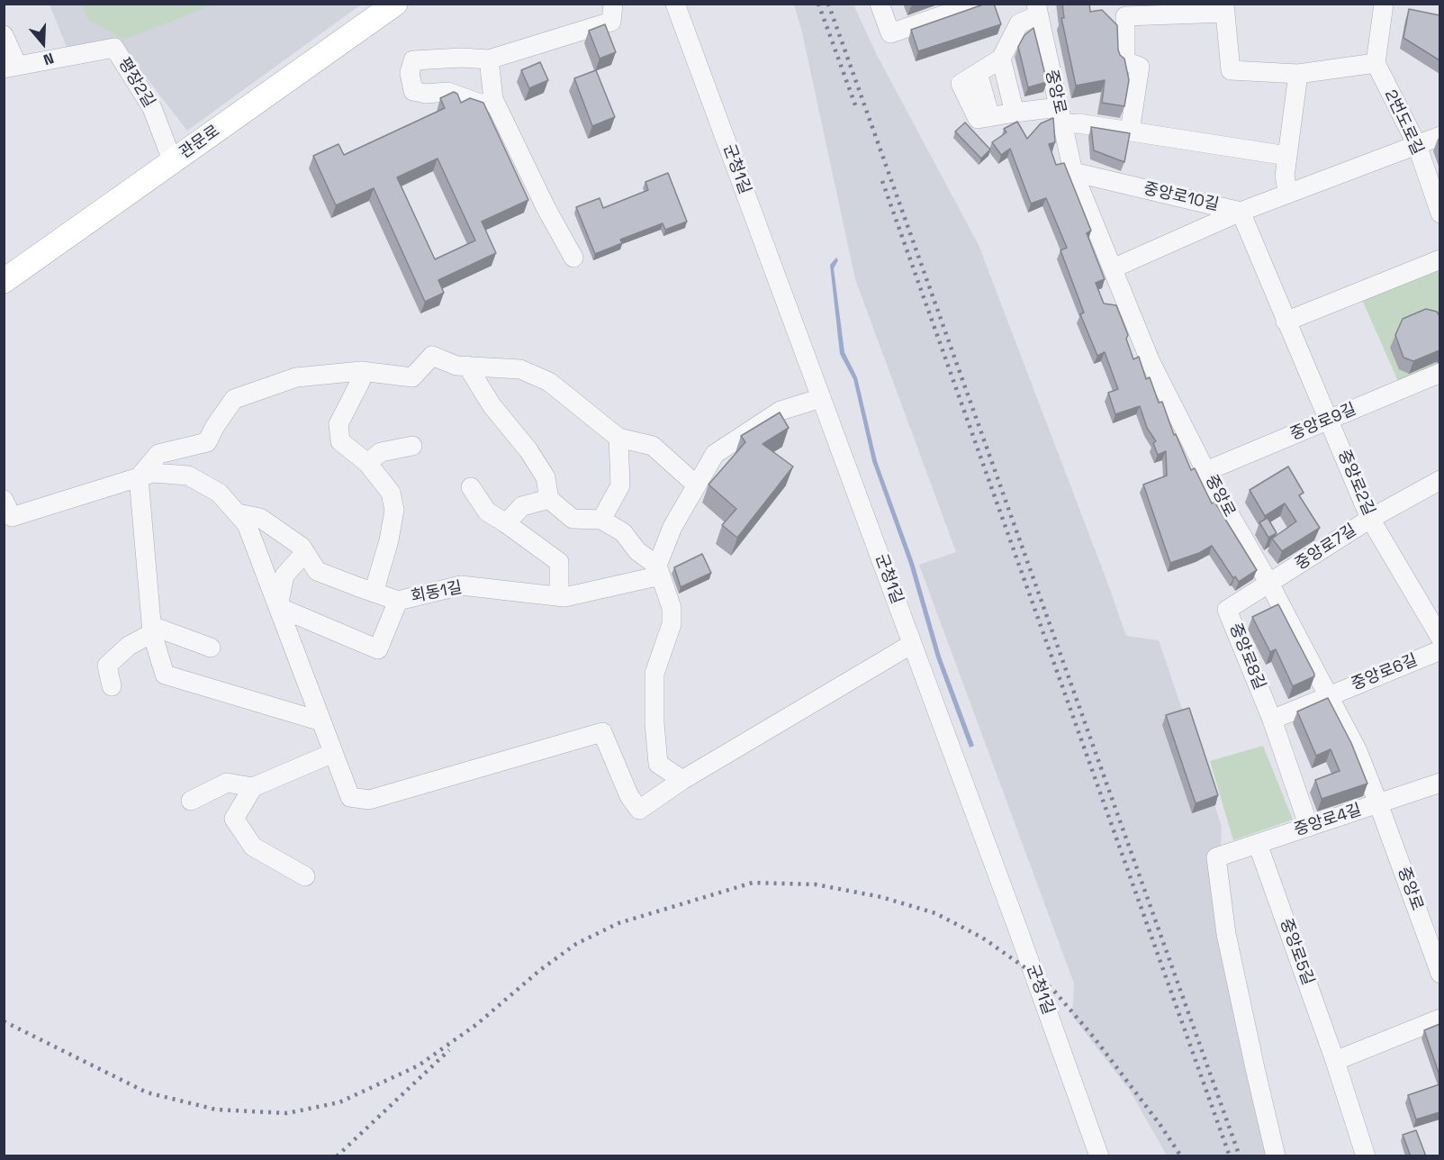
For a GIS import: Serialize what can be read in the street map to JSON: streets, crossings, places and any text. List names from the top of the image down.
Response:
{
  "streets": {
    "main road": ["관문로"],
    "street": [
      "평장2길",
      "중앙로",
      "2번도로길",
      "군청1길",
      "중앙로10길",
      "중앙로9길",
      "중앙로2길",
      "중앙로7길",
      "회동1길",
      "중앙로8길",
      "중앙로6길",
      "중앙로4길",
      "중앙로5길"
    ]
  },
  "crossings": [
    ["평장2길", "관문로"],
    ["중앙로", "중앙로10길"],
    ["중앙로", "중앙로9길"],
    ["중앙로", "중앙로7길"],
    ["중앙로", "중앙로8길"],
    ["중앙로", "중앙로6길"],
    ["중앙로", "중앙로4길"],
    ["2번도로길", "중앙로10길"],
    ["중앙로10길", "중앙로2길"],
    ["중앙로9길", "중앙로2길"],
    ["중앙로2길", "중앙로7길"],
    ["중앙로7길", "중앙로8길"],
    ["중앙로8길", "중앙로6길"],
    ["중앙로4길", "중앙로5길"]
  ],
  "north": "bottom"
}
